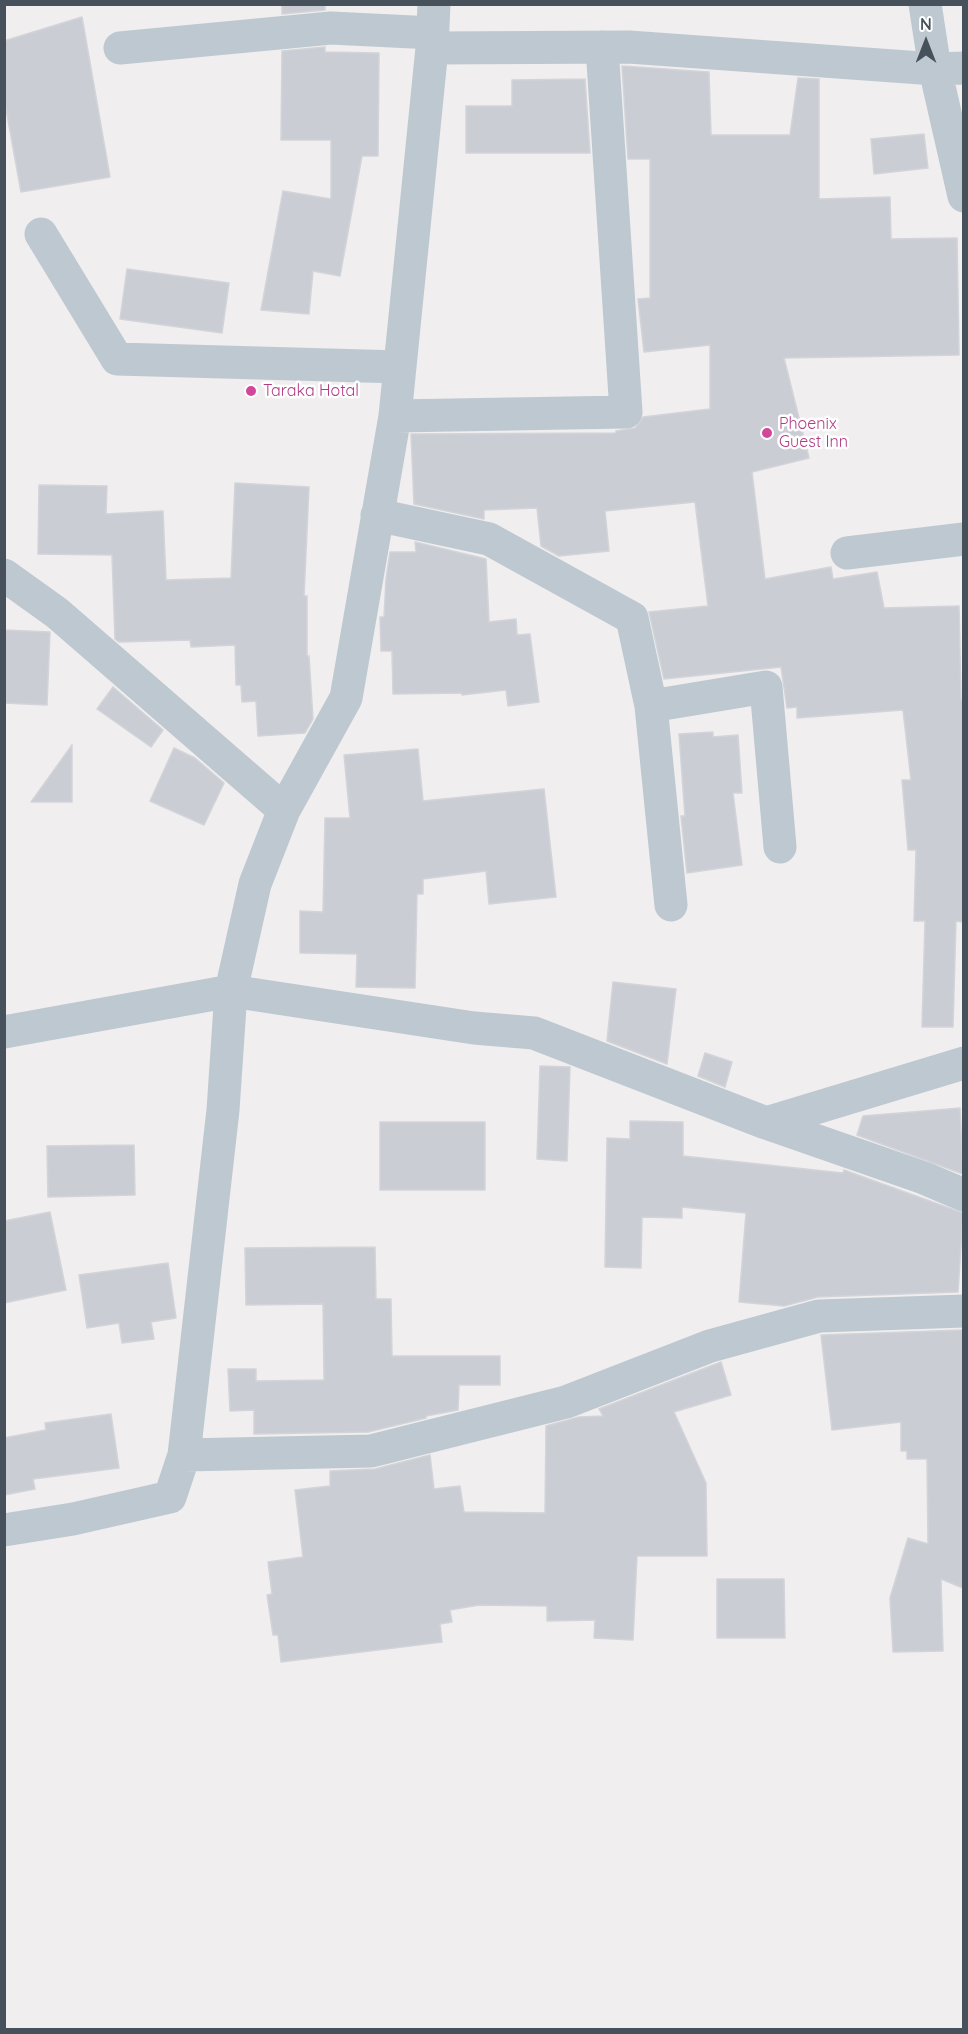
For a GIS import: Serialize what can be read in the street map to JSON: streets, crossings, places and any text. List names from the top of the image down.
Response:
{
  "places": ["Taraka Hotal", "Phoenix Guest Inn"],
  "north": "top"
}
